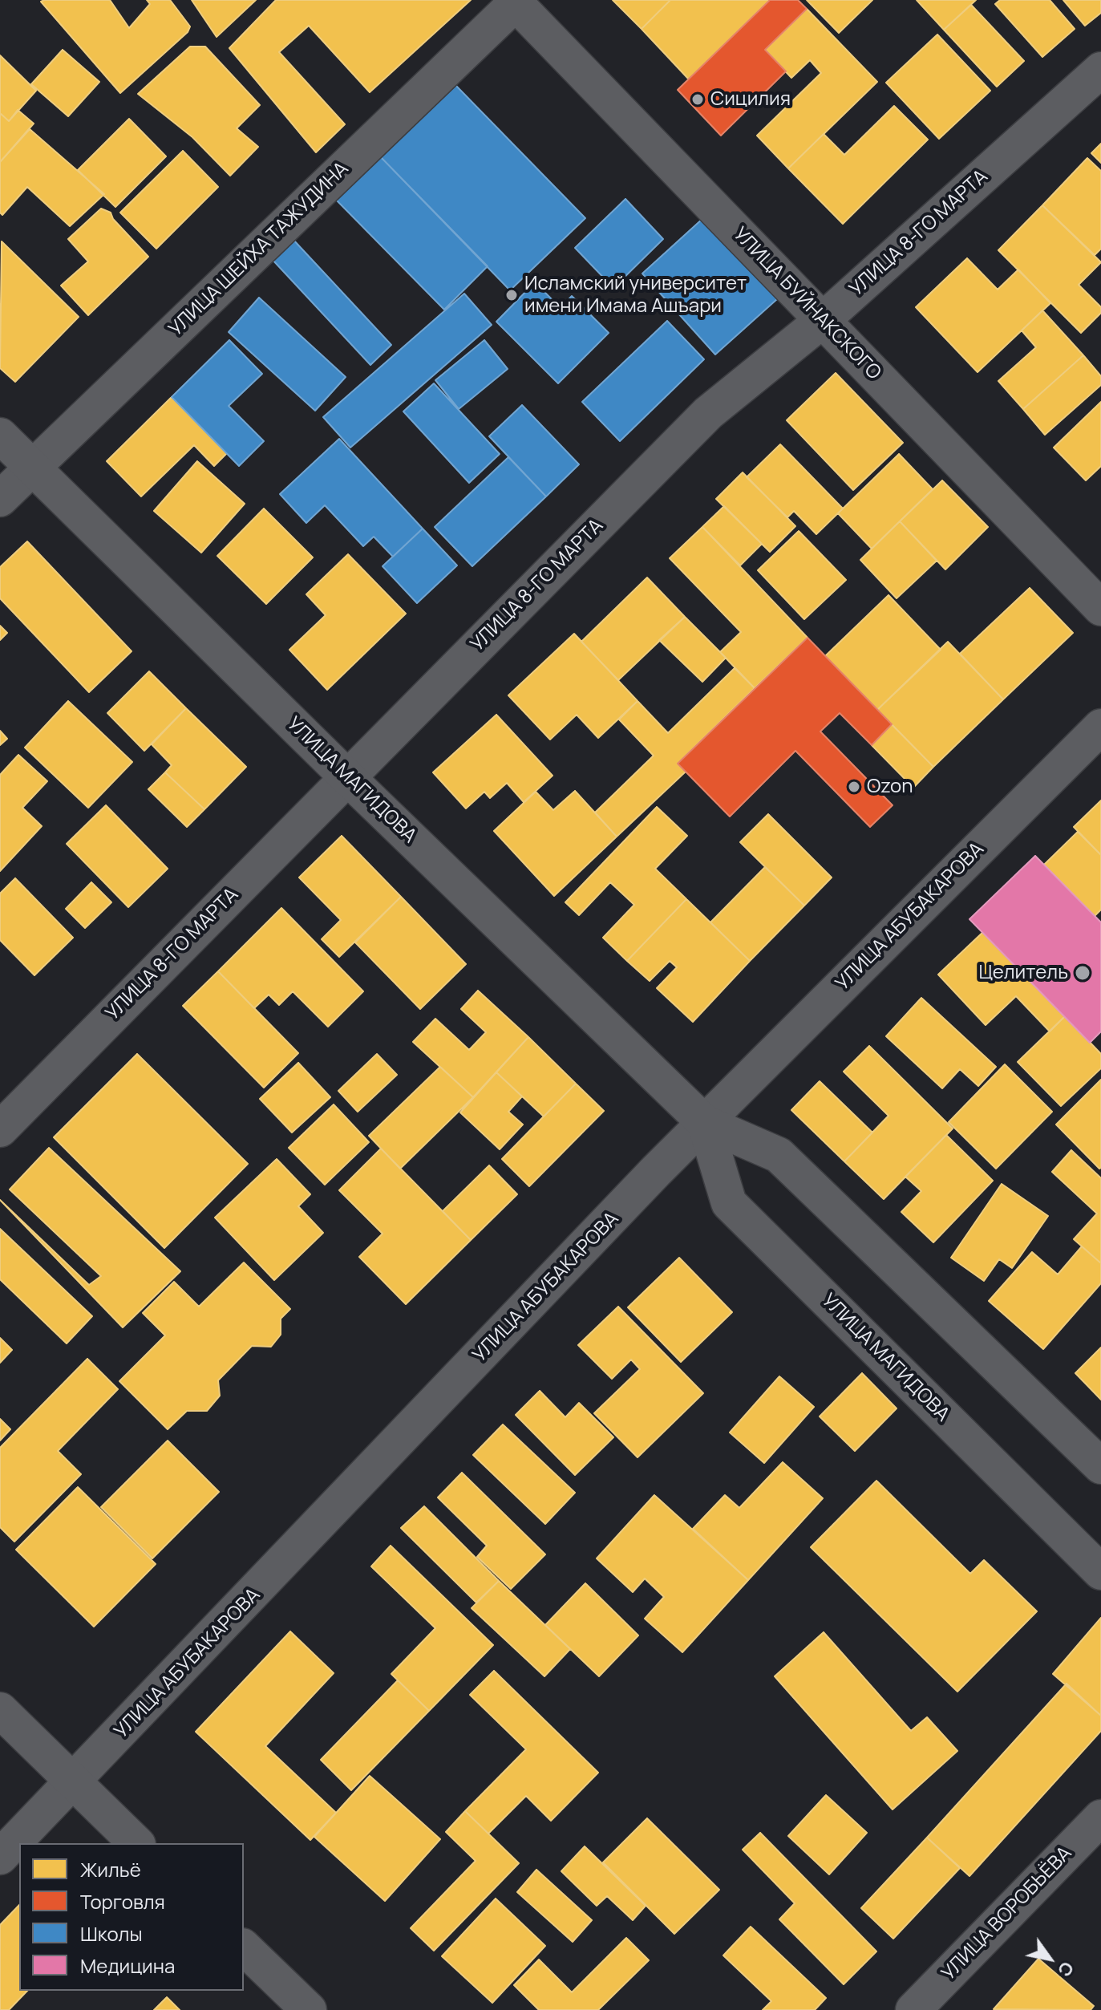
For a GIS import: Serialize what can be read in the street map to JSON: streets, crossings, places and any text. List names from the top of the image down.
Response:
{
  "streets": {
    "street": [
      "УЛИЦА 8-ГО МАРТА",
      "УЛИЦА ШЕЙХА ТАЖУДИНА",
      "УЛИЦА БУЙНАКСКОГО",
      "УЛИЦА МАГИДОВА",
      "УЛИЦА АБУБАКАРОВА",
      "УЛИЦА ВОРОБЬЁВА"
    ]
  },
  "crossings": [
    ["УЛИЦА 8-ГО МАРТА", "УЛИЦА БУЙНАКСКОГО"],
    ["УЛИЦА 8-ГО МАРТА", "УЛИЦА МАГИДОВА"],
    ["УЛИЦА ШЕЙХА ТАЖУДИНА", "УЛИЦА БУЙНАКСКОГО"],
    ["УЛИЦА ШЕЙХА ТАЖУДИНА", "УЛИЦА МАГИДОВА"],
    ["УЛИЦА МАГИДОВА", "УЛИЦА АБУБАКАРОВА"]
  ],
  "places": [
    "Сицилия",
    "Исламский университет имени Имама Ашъари",
    "Ozon",
    "Целитель"
  ],
  "legend": [
    "Жильё",
    "Торговля",
    "Школы",
    "Медицина"
  ],
  "north": "bottom right"
}
